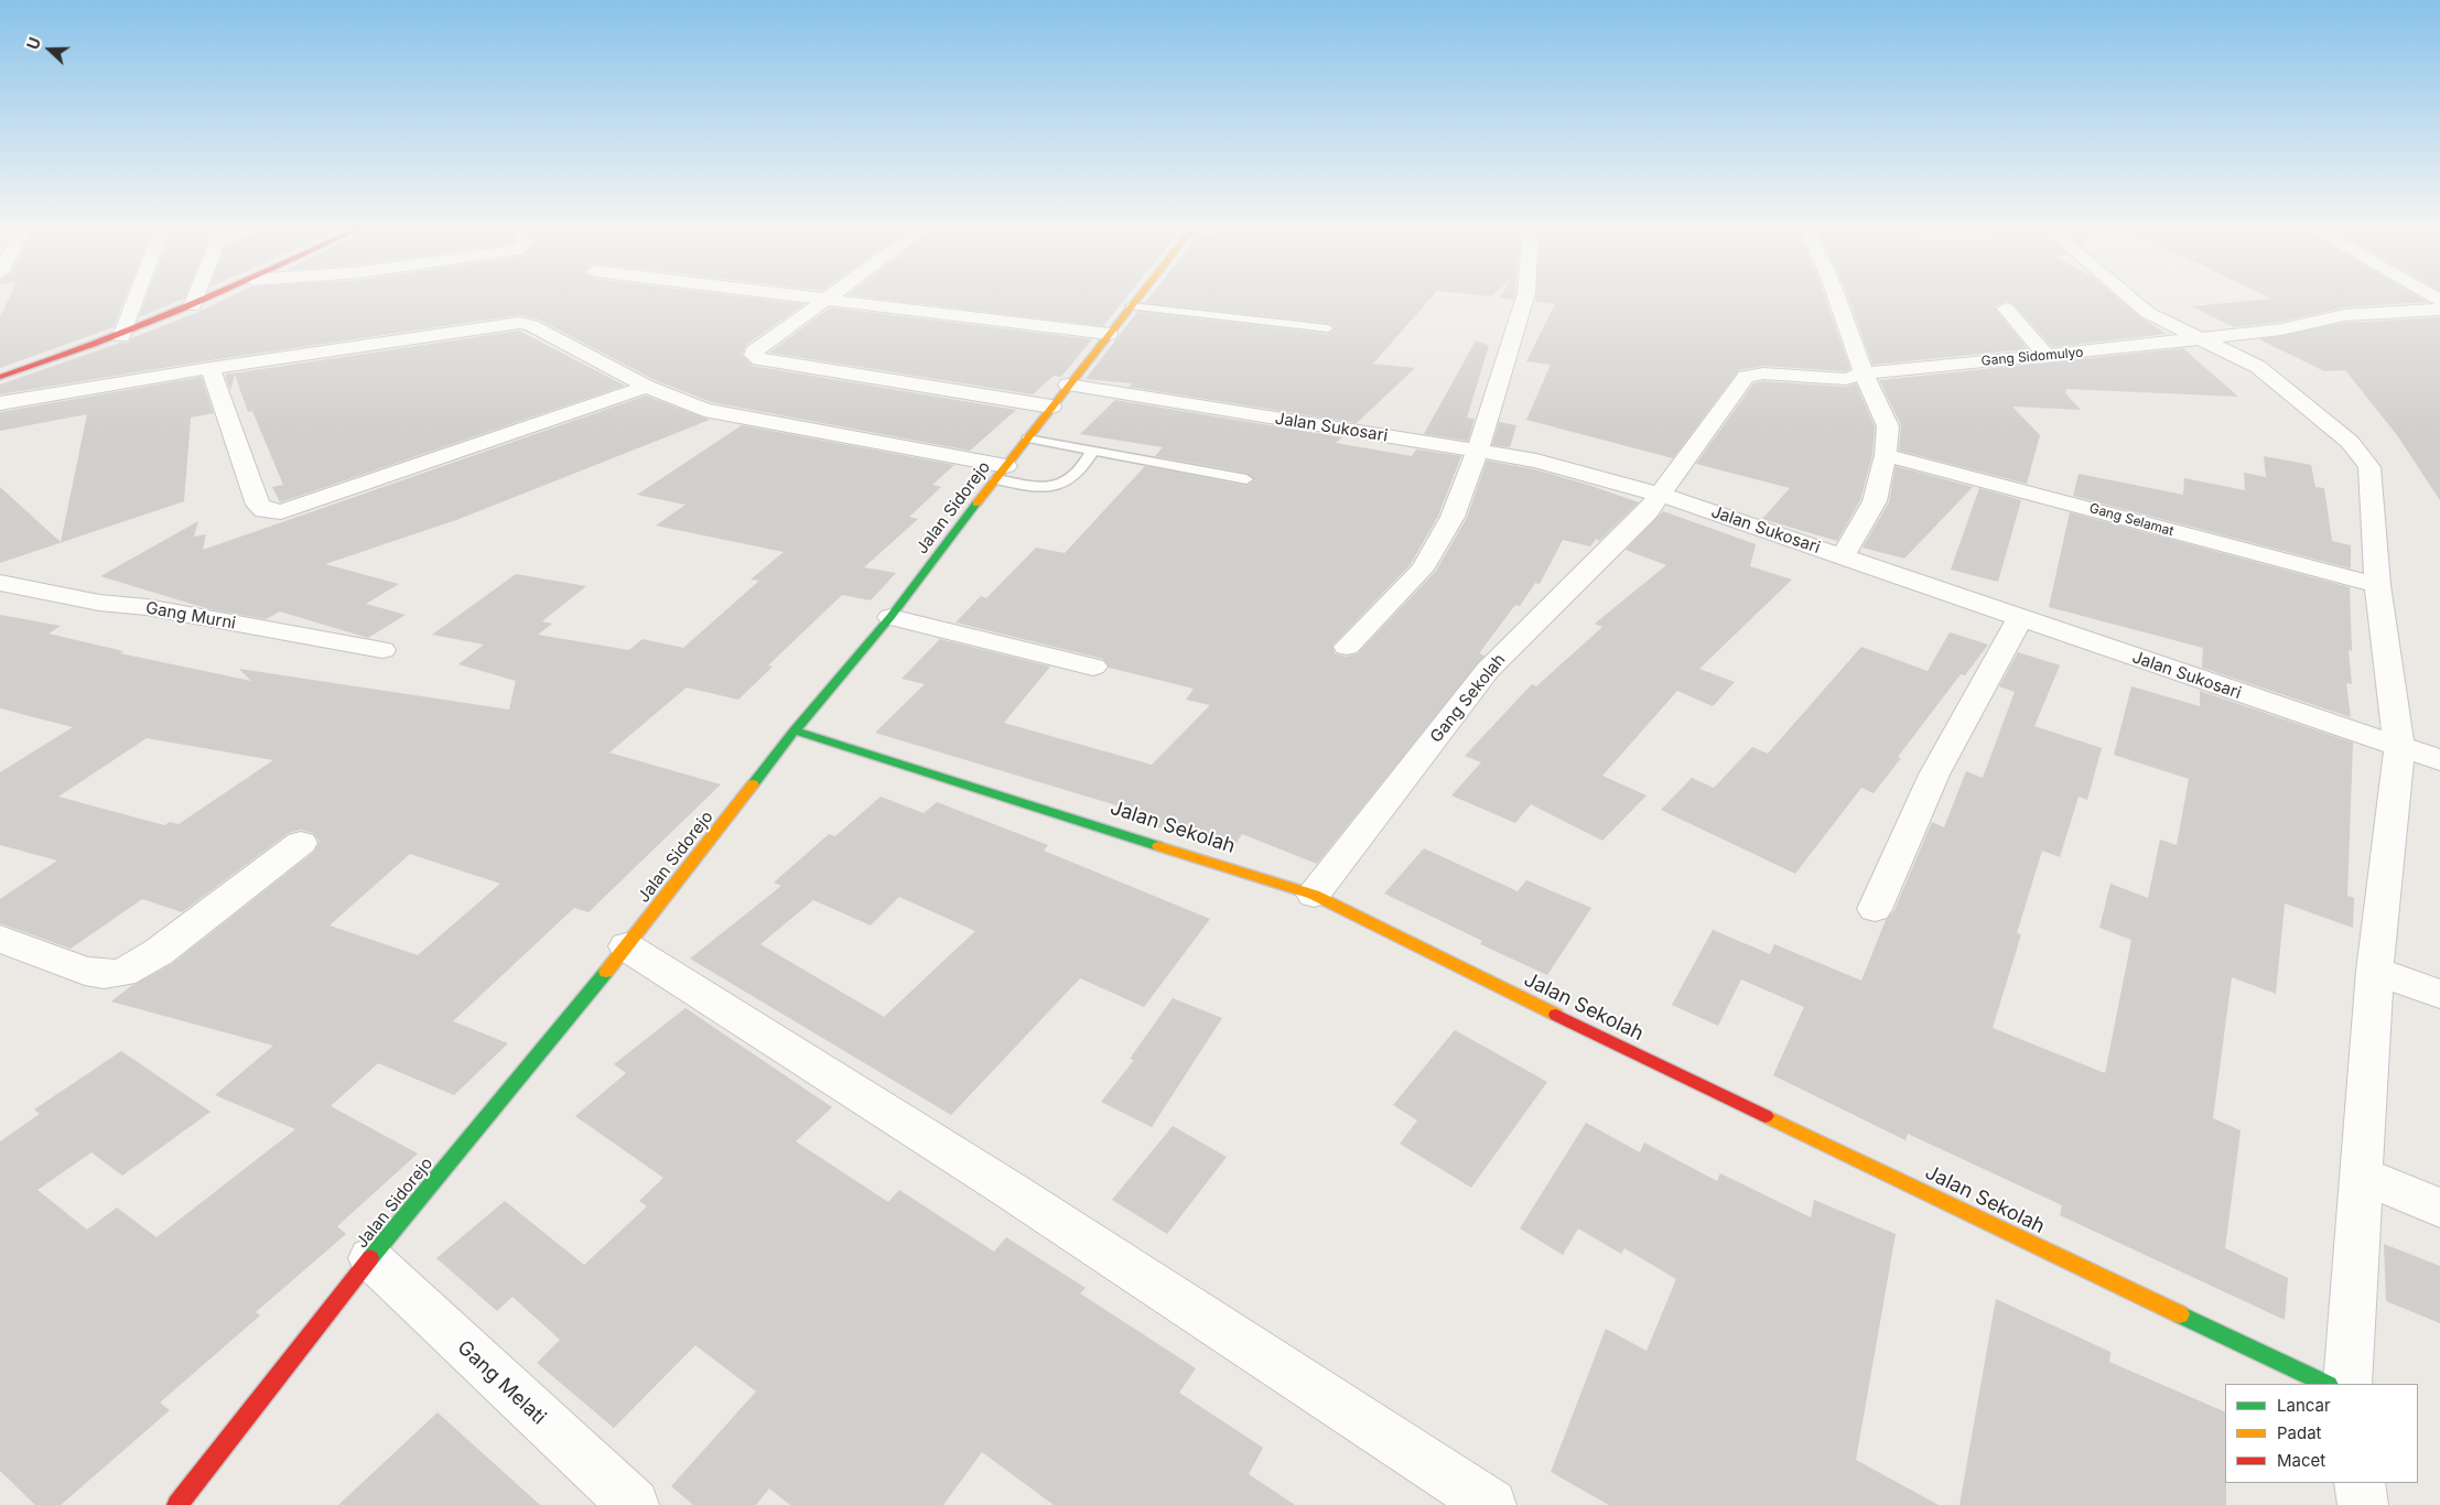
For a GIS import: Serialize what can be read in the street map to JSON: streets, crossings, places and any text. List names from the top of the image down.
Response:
{
  "streets": {
    "street": [
      "Gang Sidomulyo",
      "Jalan Sukosari",
      "Jalan Sidorejo",
      "Gang Selamat",
      "Gang Murni",
      "Gang Sekolah",
      "Jalan Sekolah",
      "Gang Melati"
    ]
  },
  "crossings": [
    ["Gang Sidomulyo", "Jalan Sukosari"],
    ["Gang Sidomulyo", "Gang Sekolah"],
    ["Jalan Sukosari", "Jalan Sidorejo"],
    ["Jalan Sukosari", "Gang Sekolah"],
    ["Jalan Sidorejo", "Jalan Sekolah"],
    ["Jalan Sidorejo", "Gang Melati"],
    ["Gang Sekolah", "Jalan Sekolah"]
  ],
  "legend": ["Lancar", "Padat", "Macet"],
  "north": "left"
}
